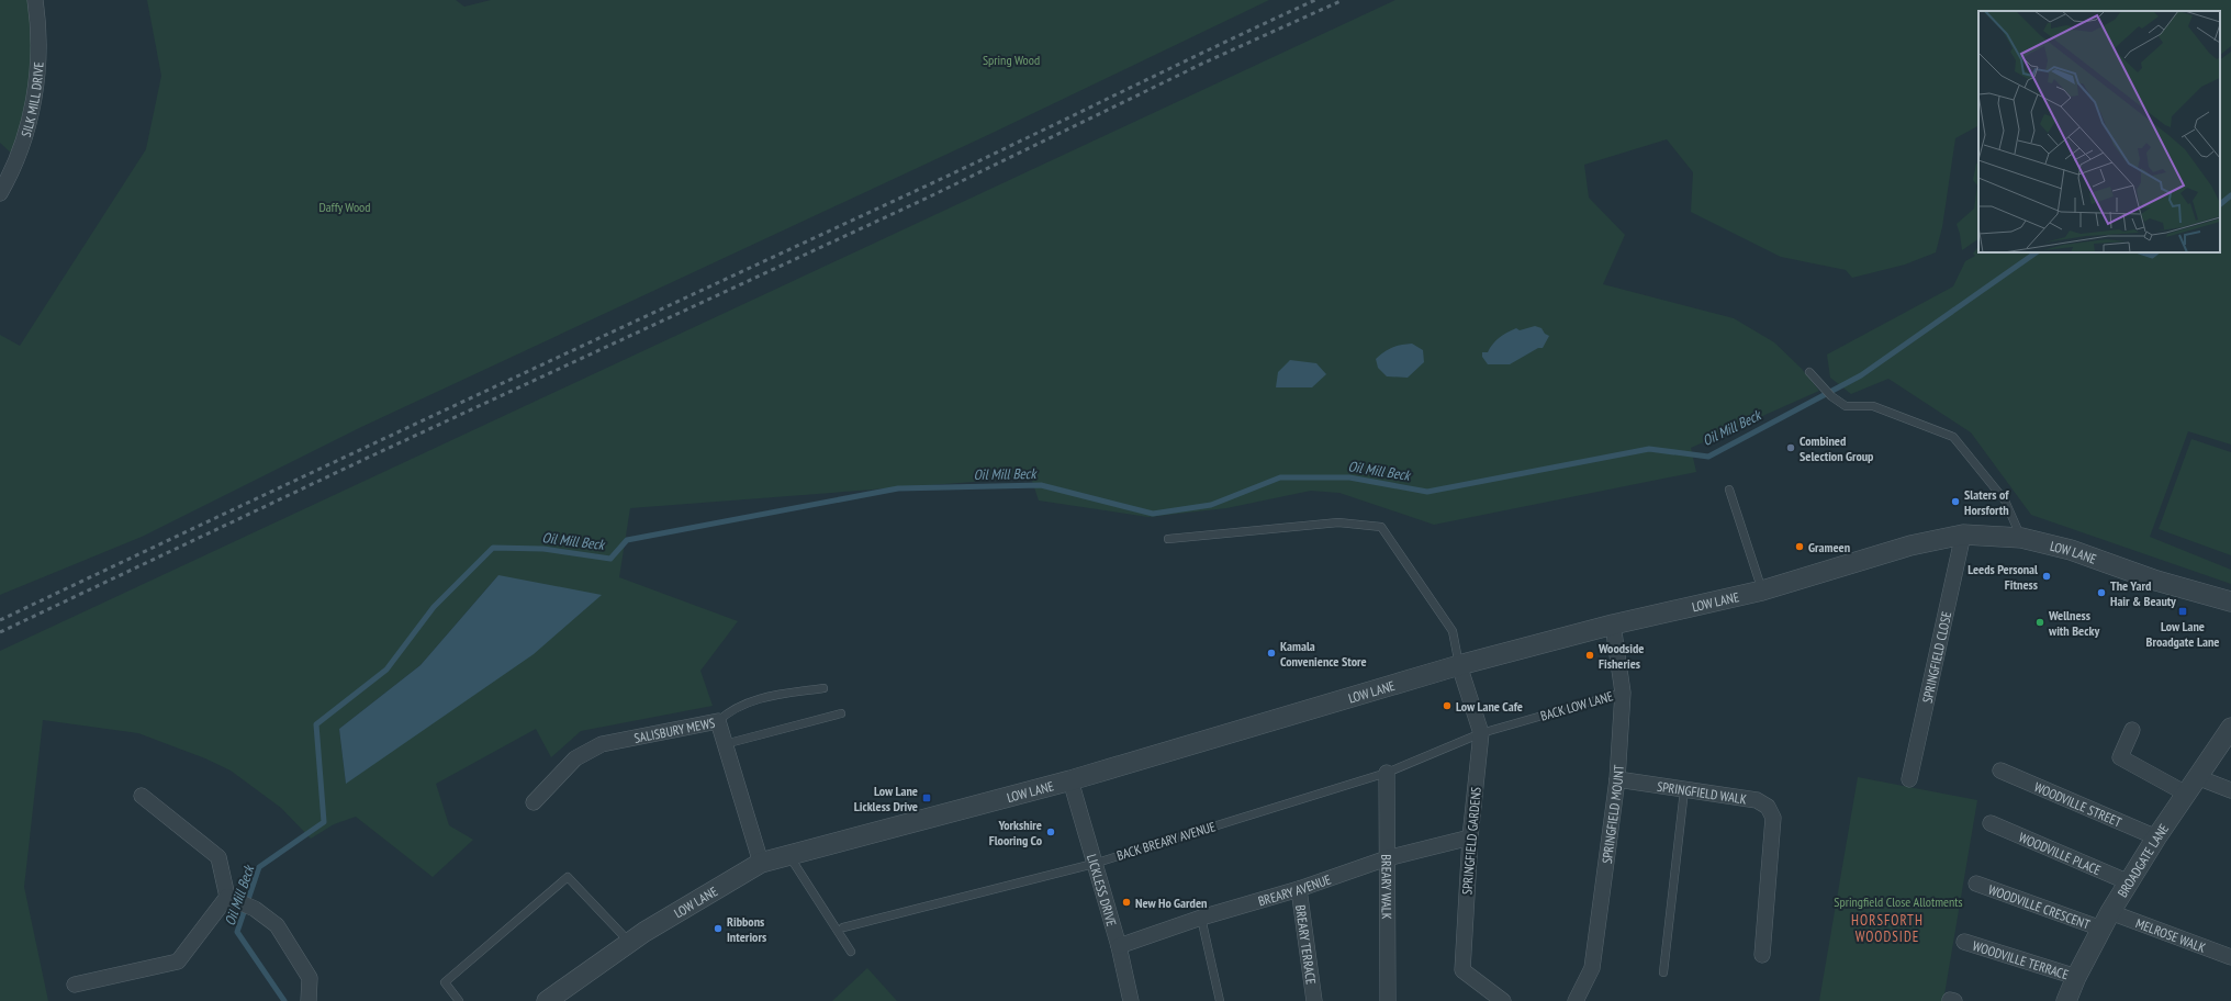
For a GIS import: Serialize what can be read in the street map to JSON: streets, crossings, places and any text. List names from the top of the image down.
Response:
{
  "streets": {
    "street": [
      "SILK MILL DRIVE",
      "LOW LANE",
      "SPRINGFIELD CLOSE",
      "SALISBURY MEWS",
      "SPRINGFIELD WALK",
      "WOODVILLE STREET",
      "SPRINGFIELD MOUNT",
      "SPRINGFIELD GARDENS",
      "WOODVILLE PLACE",
      "BROADGATE LANE",
      "BREARY WALK",
      "BREARY AVENUE",
      "LICKLESS DRIVE",
      "WOODVILLE CRESCENT",
      "MELROSE WALK",
      "BREARY TERRACE",
      "WOODVILLE TERRACE"
    ],
    "lane": ["BACK LOW LANE", "BACK BREARY AVENUE"]
  },
  "crossings": [
    ["LOW LANE", "SPRINGFIELD CLOSE"],
    ["LOW LANE", "SALISBURY MEWS"],
    ["LOW LANE", "SPRINGFIELD MOUNT"],
    ["LOW LANE", "SPRINGFIELD GARDENS"],
    ["LOW LANE", "LICKLESS DRIVE"],
    ["BACK LOW LANE", "SPRINGFIELD MOUNT"],
    ["BACK LOW LANE", "BACK BREARY AVENUE"],
    ["BACK LOW LANE", "SPRINGFIELD GARDENS"],
    ["SPRINGFIELD WALK", "SPRINGFIELD MOUNT"],
    ["WOODVILLE STREET", "BROADGATE LANE"],
    ["BACK BREARY AVENUE", "SPRINGFIELD GARDENS"],
    ["BACK BREARY AVENUE", "BREARY WALK"],
    ["BACK BREARY AVENUE", "LICKLESS DRIVE"],
    ["SPRINGFIELD GARDENS", "BREARY AVENUE"],
    ["WOODVILLE PLACE", "BROADGATE LANE"],
    ["BROADGATE LANE", "WOODVILLE CRESCENT"],
    ["BROADGATE LANE", "MELROSE WALK"],
    ["BROADGATE LANE", "WOODVILLE TERRACE"],
    ["BREARY WALK", "BREARY AVENUE"],
    ["BREARY AVENUE", "LICKLESS DRIVE"],
    ["BREARY AVENUE", "BREARY TERRACE"],
    ["WOODVILLE CRESCENT", "MELROSE WALK"]
  ],
  "districts": ["HORSFORTH WOODSIDE"],
  "water": ["Oil Mill Beck"],
  "parks": ["Spring Wood", "Daffy Wood", "Springfield Close Allotments"],
  "places": {
    "other": [
      "Combined Selection Group",
      "Slaters of Horsforth",
      "Grameen",
      "Leeds Personal Fitness",
      "The Yard Hair & Beauty",
      "Wellness with Becky",
      "Kamala Convenience Store",
      "Woodside Fisheries",
      "Low Lane Cafe",
      "Yorkshire Flooring Co",
      "New Ho Garden",
      "Ribbons Interiors"
    ],
    "transit": ["Low Lane Broadgate Lane", "Low Lane Lickless Drive"]
  }
}
